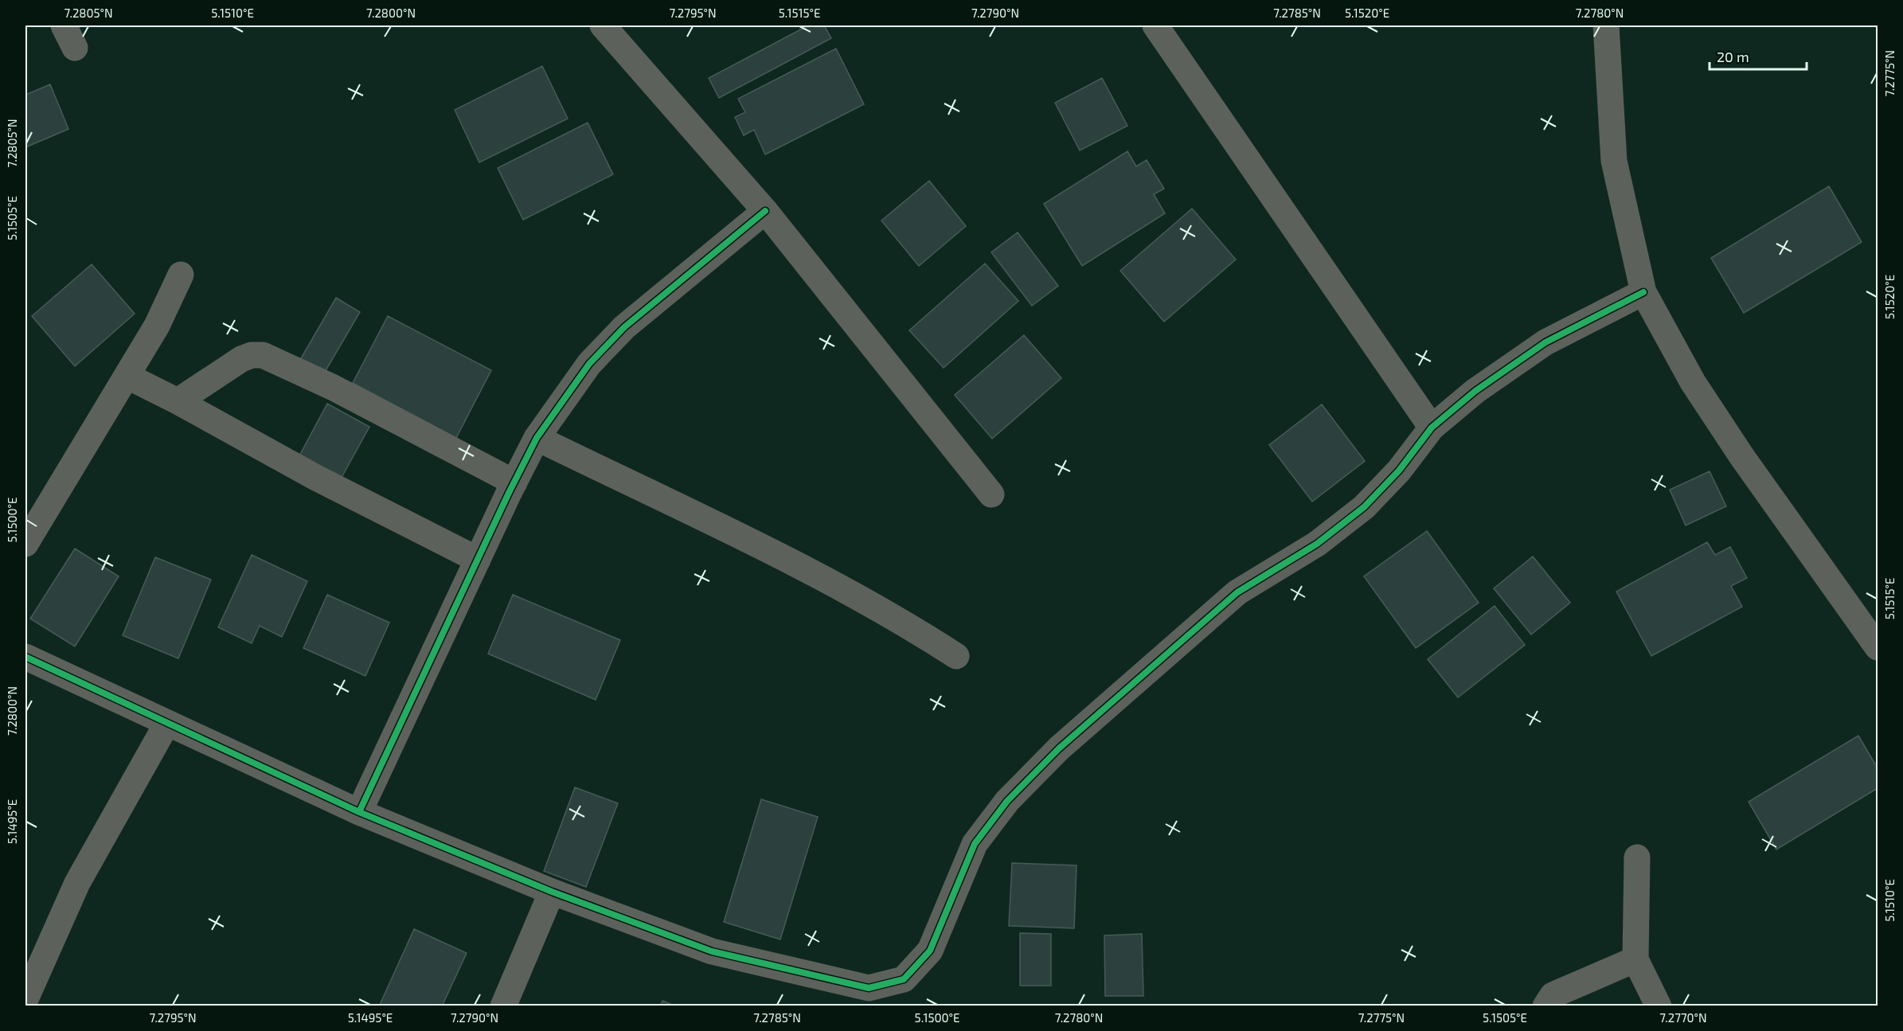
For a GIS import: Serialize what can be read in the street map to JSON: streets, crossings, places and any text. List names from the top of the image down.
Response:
{
  "scale_bar": "20 m",
  "coordinates": [
    "7.2805°N",
    "5.1510°E",
    "7.2800°N",
    "7.2795°N",
    "5.1515°E",
    "7.2790°N",
    "7.2785°N",
    "5.1520°E",
    "7.2780°N",
    "7.2775°N",
    "5.1505°E",
    "5.1500°E",
    "5.1495°E",
    "7.2770°N"
  ]
}
